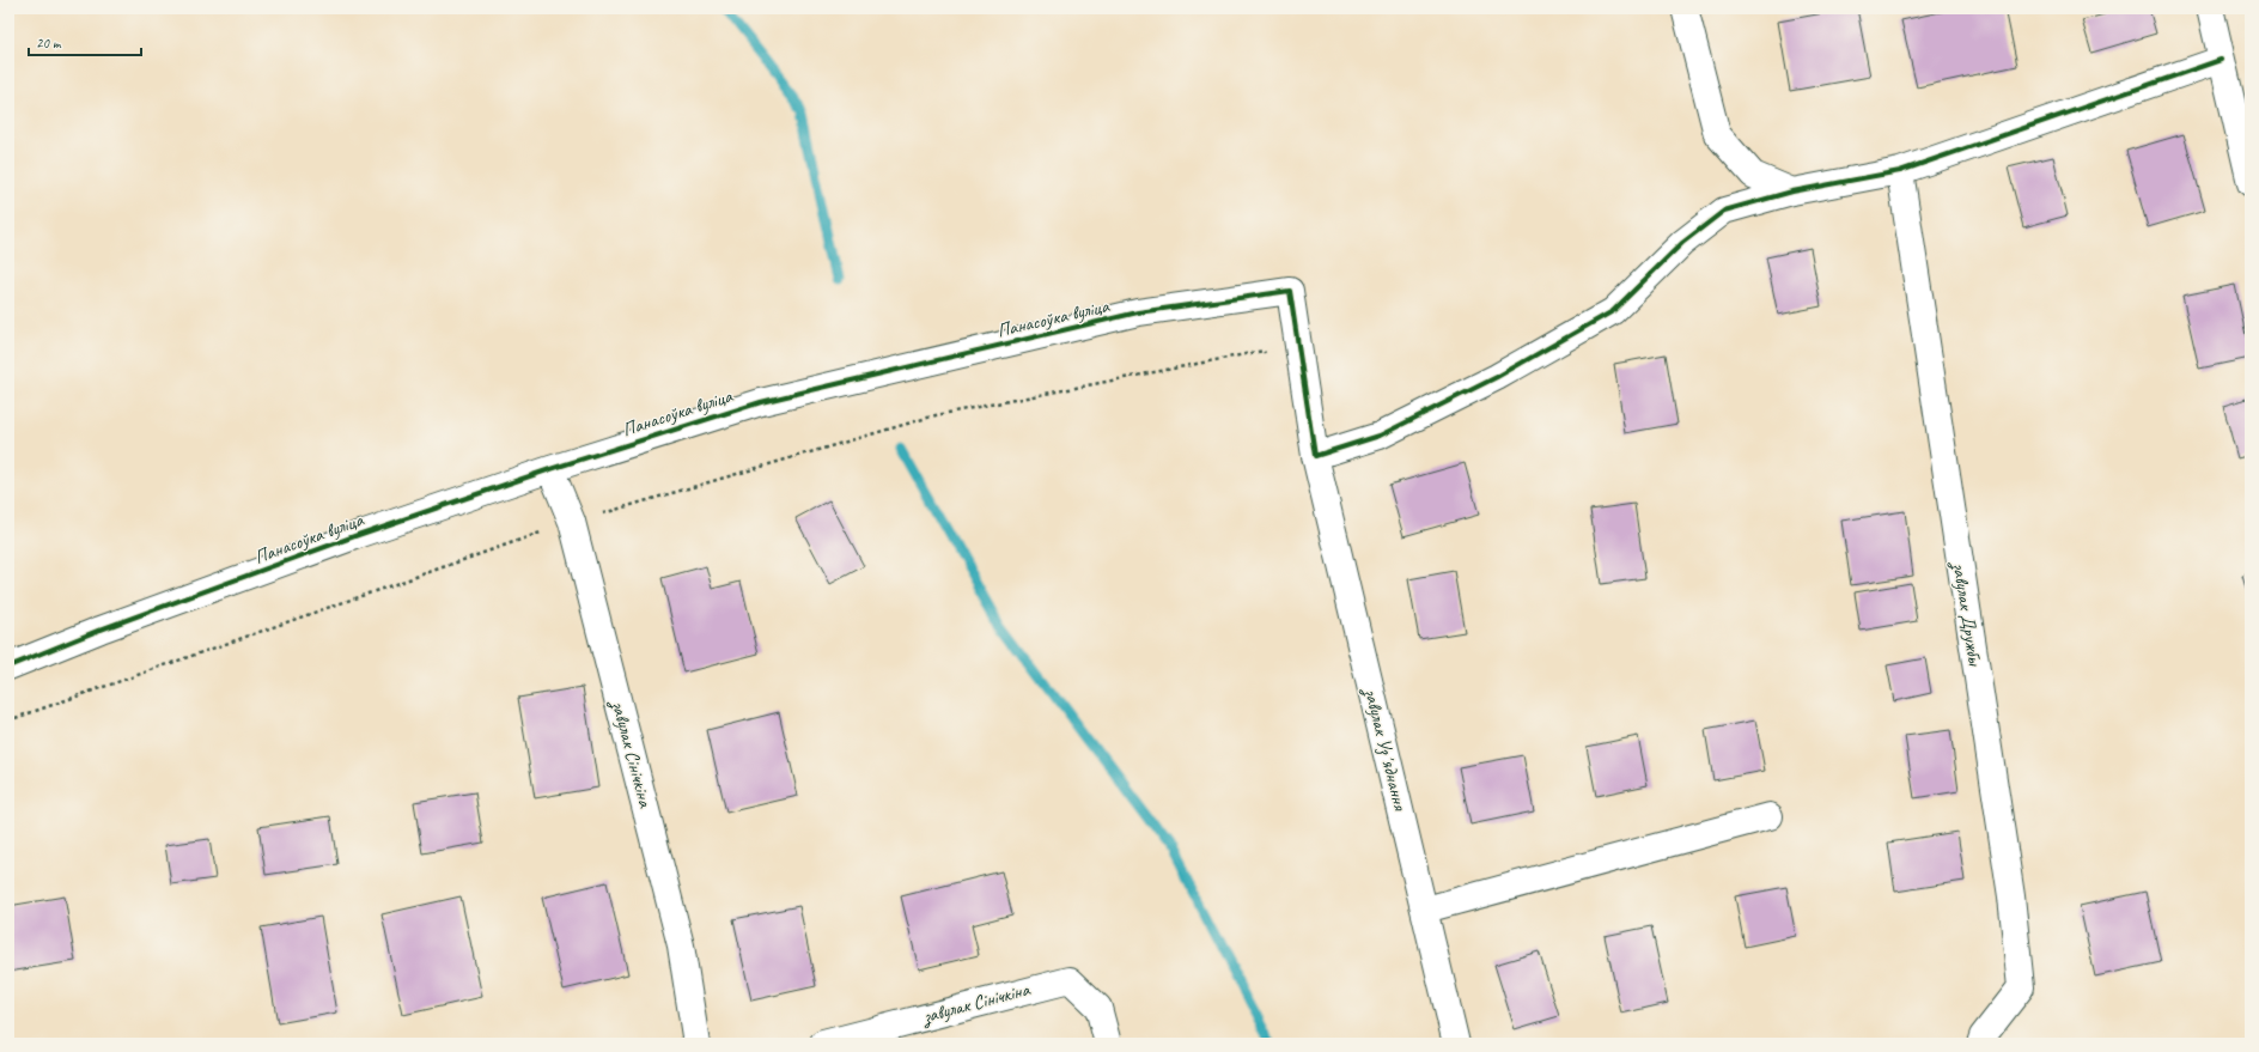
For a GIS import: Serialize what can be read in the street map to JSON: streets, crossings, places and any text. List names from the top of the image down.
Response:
{
  "streets": {
    "street": [
      "Панасоўка вуліца",
      "завулак Дружбы",
      "завулак Узʼяднання",
      "завулак Сінічкіна"
    ]
  },
  "crossings": [
    ["Панасоўка вуліца", "завулак Узʼяднання"],
    ["Панасоўка вуліца", "завулак Сінічкіна"]
  ],
  "scale_bar": "20 m"
}
